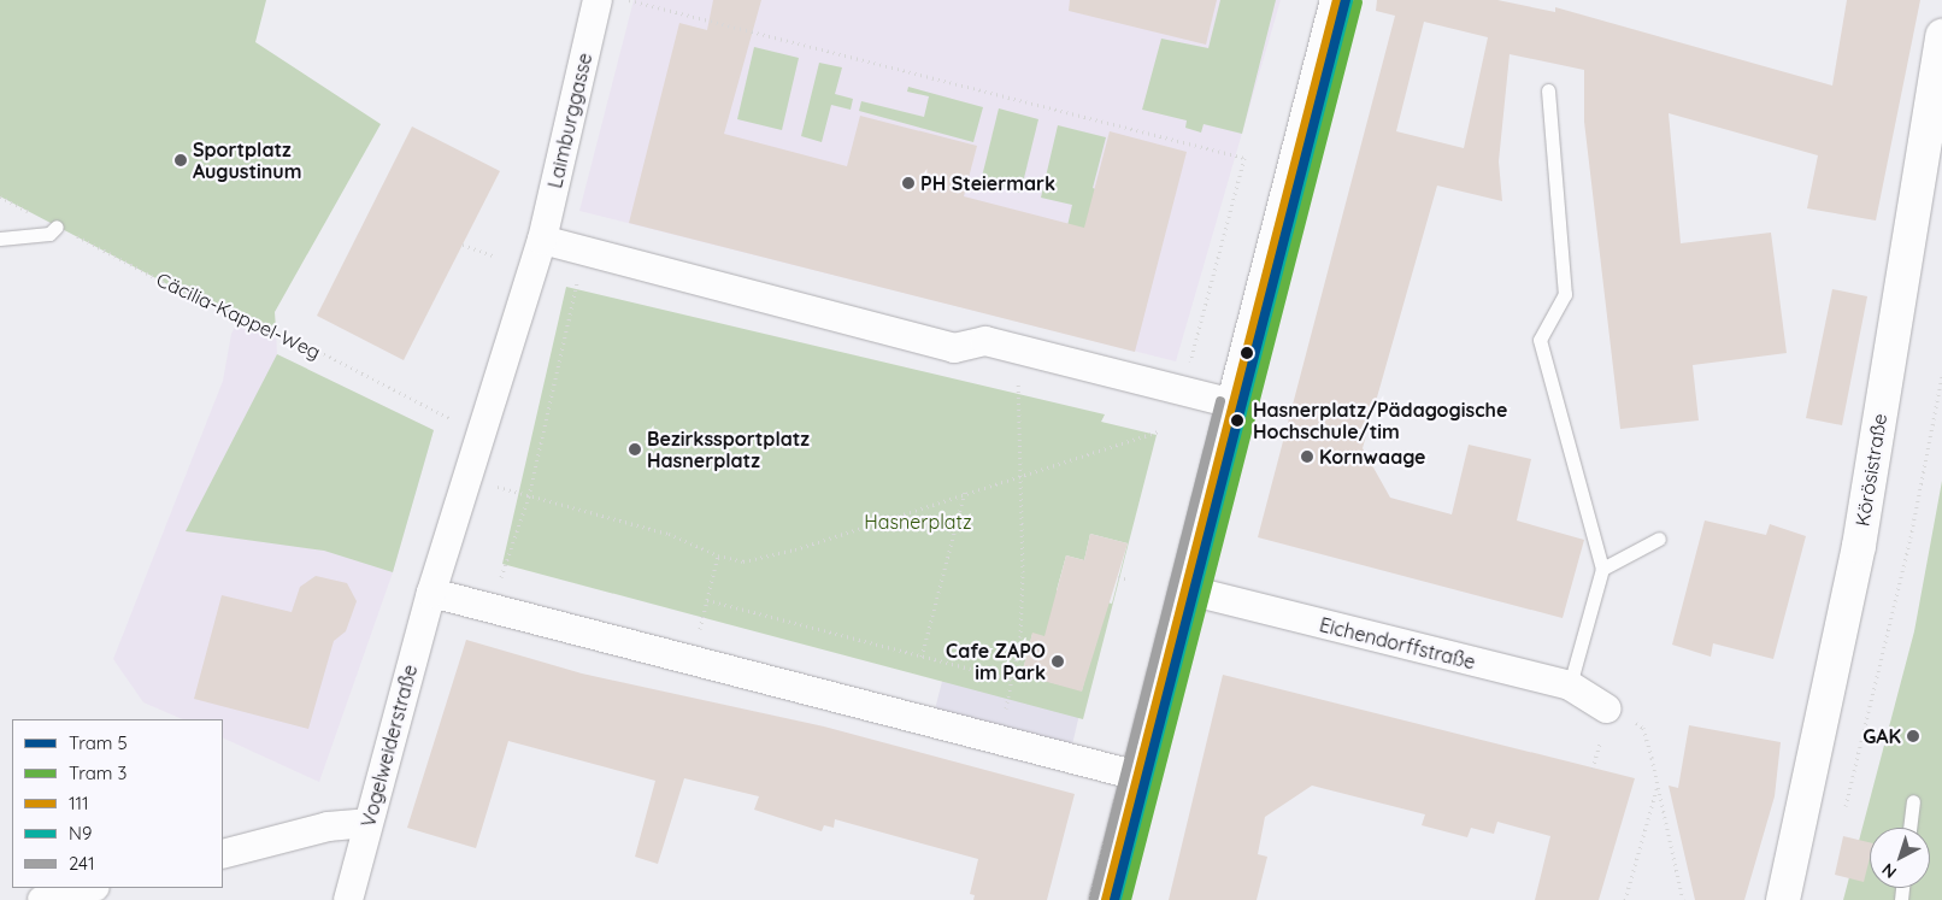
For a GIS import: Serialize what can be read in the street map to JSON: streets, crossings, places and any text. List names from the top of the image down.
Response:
{
  "streets": {
    "main road": ["Körösistraße"],
    "street": ["Laimburggasse", "Eichendorffstraße", "Vogelweiderstraße"],
    "path": ["Cäcilia-Kappel-Weg"]
  },
  "parks": ["Hasnerplatz"],
  "places": [
    "Sportplatz Augustinum",
    "PH Steiermark",
    "Hasnerplatz/Pädagogische Hochschule/tim",
    "Bezirkssportplatz Hasnerplatz",
    "Kornwaage",
    "Cafe ZAPO im Park",
    "GAK"
  ],
  "lines": [
    "tram line 5",
    "transit line 111",
    "tram line 3",
    "transit line N9",
    "transit line 241"
  ],
  "legend": [
    "Tram 5",
    "Tram 3",
    "111",
    "N9",
    "241"
  ],
  "north": "bottom left"
}
